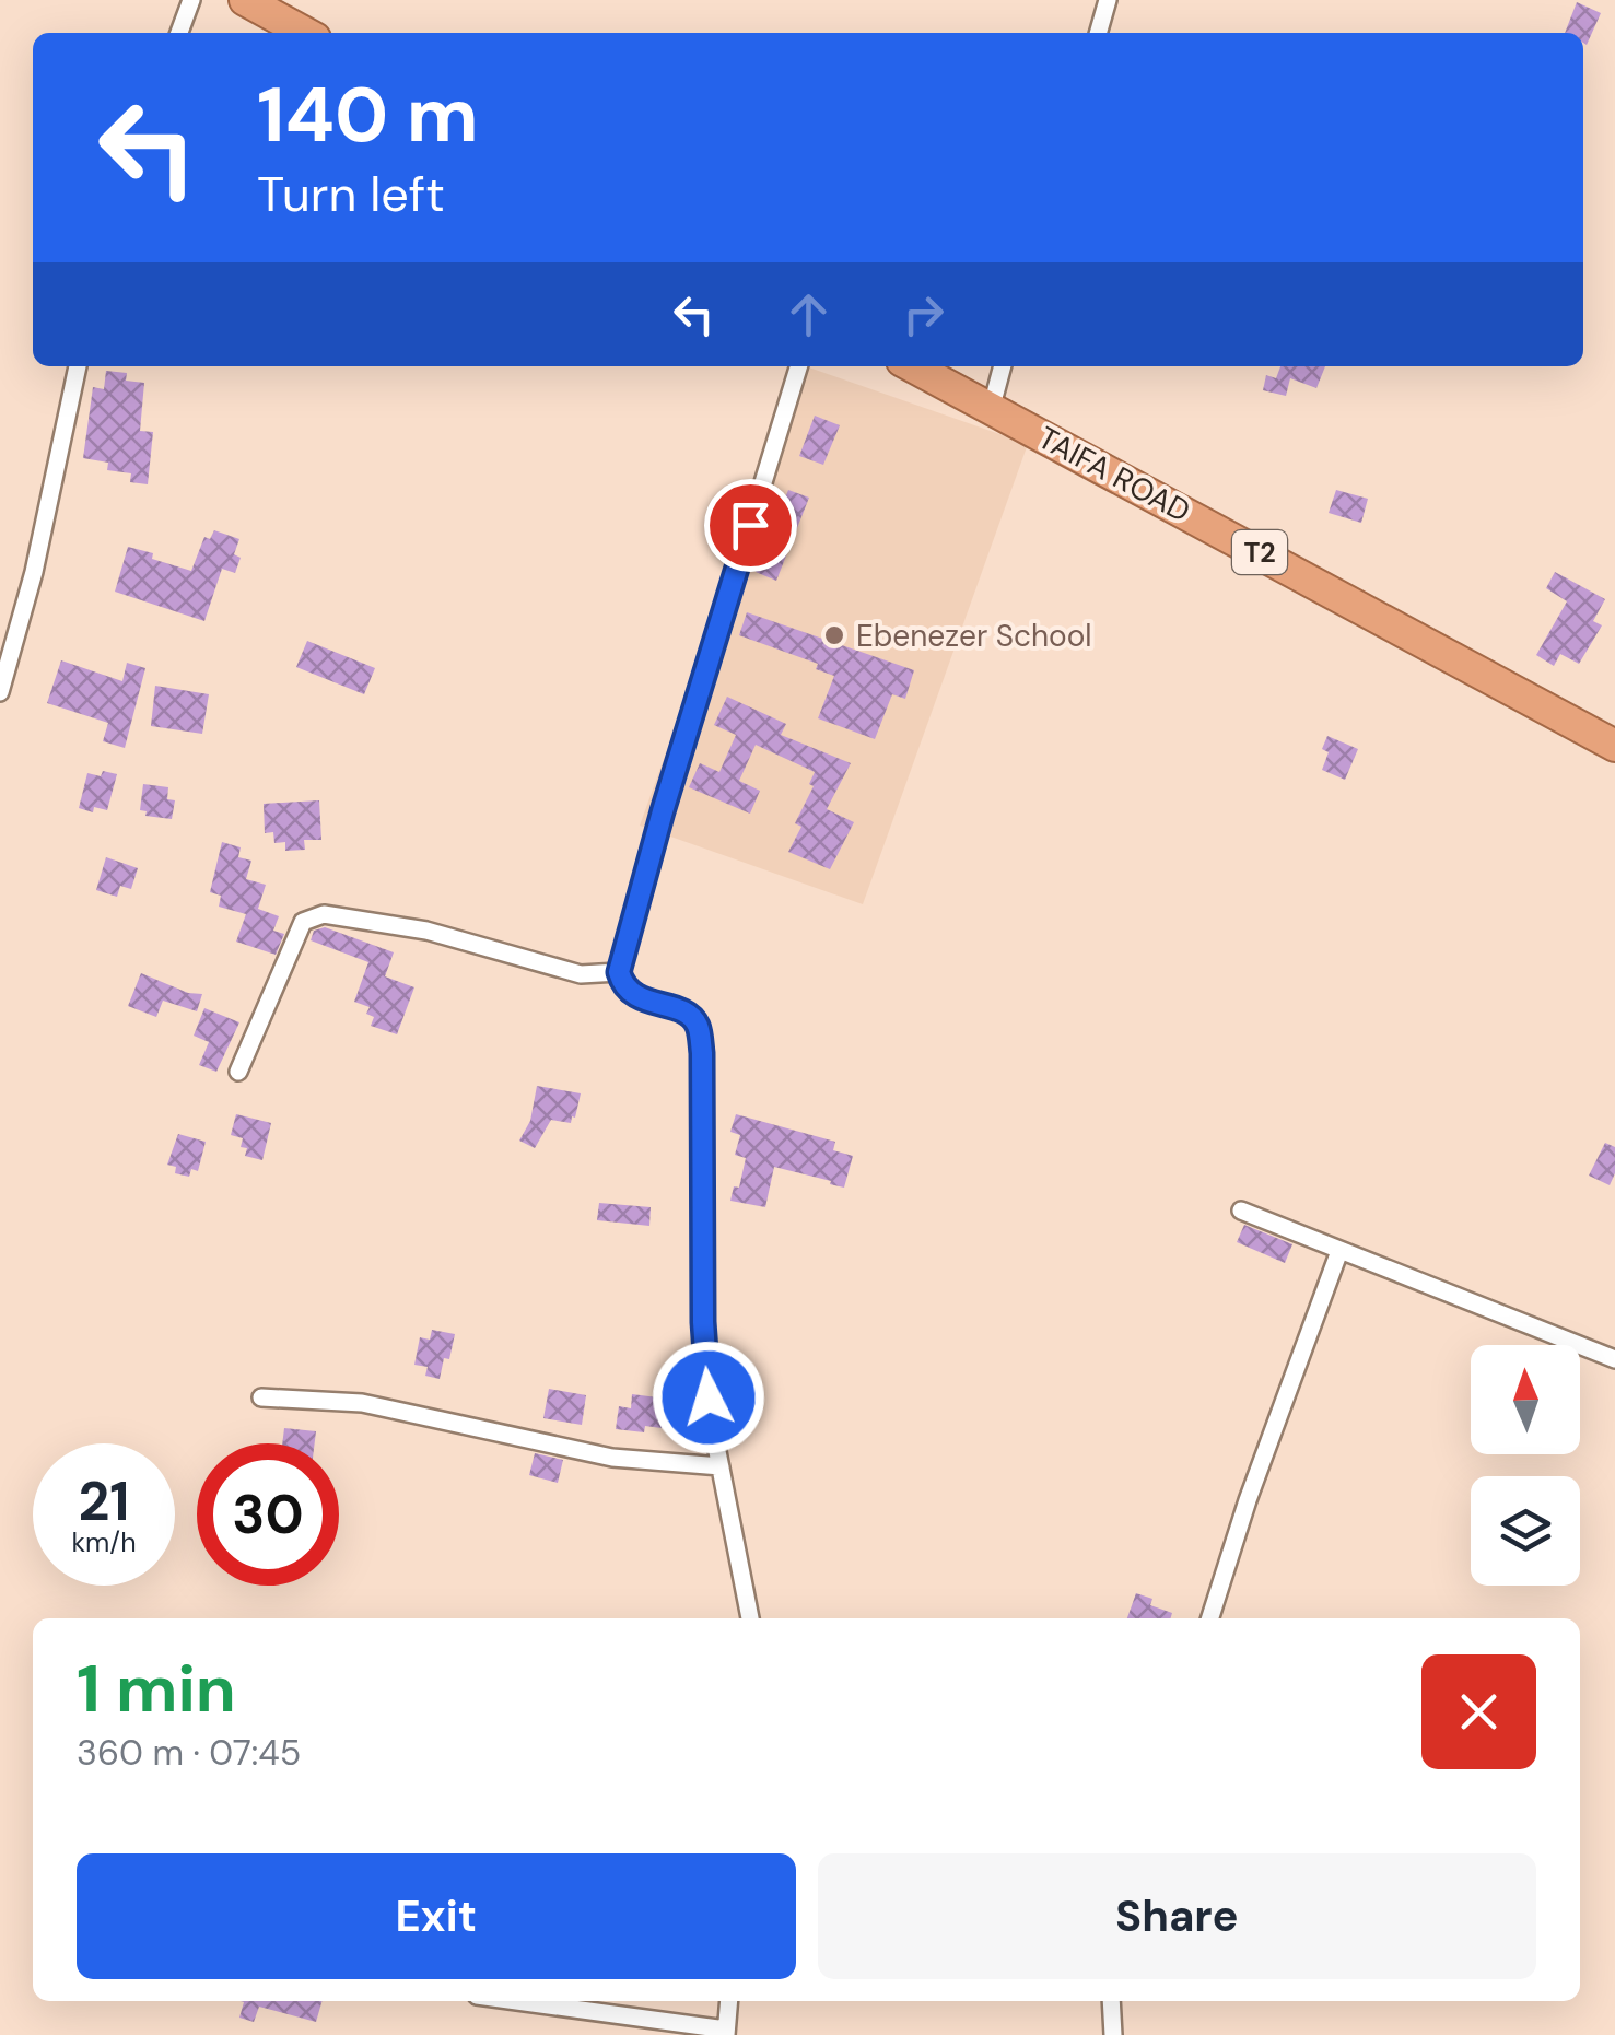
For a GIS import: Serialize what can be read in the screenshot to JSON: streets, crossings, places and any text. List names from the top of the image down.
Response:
{
  "streets": {
    "highway": ["TAIFA ROAD", "T2"]
  },
  "places": ["Ebenezer School"],
  "north": "top",
  "page": {
    "turn": ["140 m", "Turn left"],
    "speed": "21 km/h",
    "limit": "30",
    "heading": ["1 min", "360 m · 07:45"],
    "buttons": ["Exit", "Share"]
  }
}
